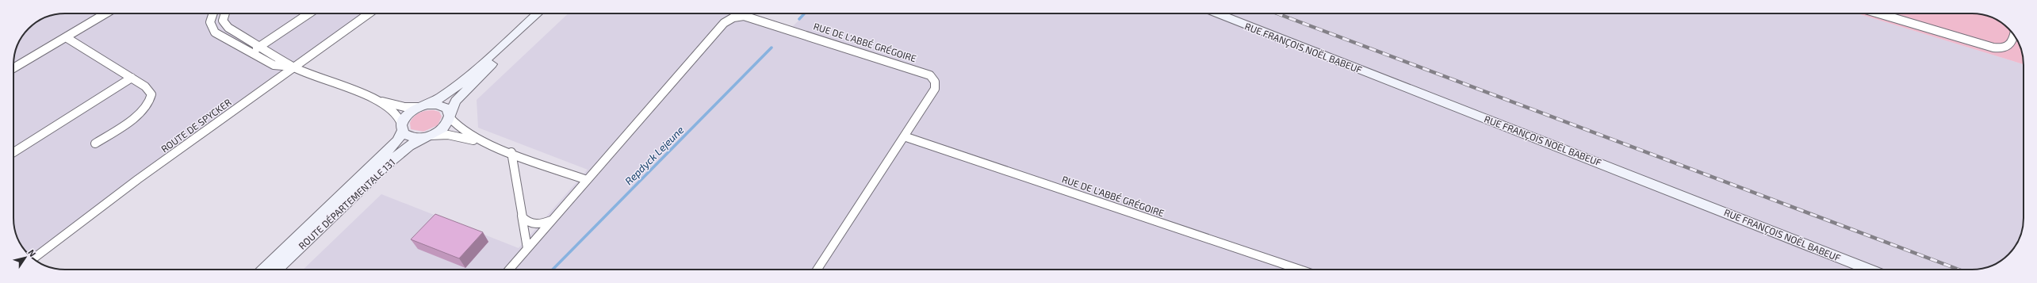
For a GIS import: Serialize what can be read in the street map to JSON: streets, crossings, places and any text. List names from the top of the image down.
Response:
{
  "streets": {
    "main road": ["RUE FRANÇOIS NOËL BABEUF", "ROUTE DÉPARTEMENTALE 131"],
    "street": ["RUE DE L'ABBÉ GRÉGOIRE", "ROUTE DE SPYCKER"]
  },
  "water": ["Repdyck Lejeune"],
  "north": "top right"
}
